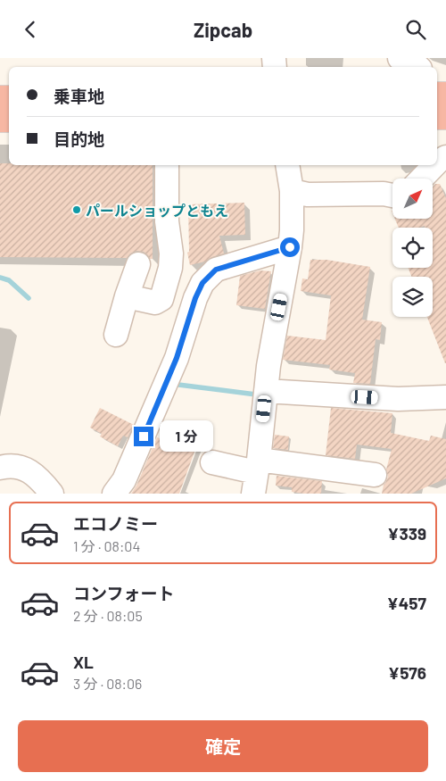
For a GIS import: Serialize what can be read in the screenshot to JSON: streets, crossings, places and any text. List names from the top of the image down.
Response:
{
  "places": ["パールショップともえ"],
  "north": "top right",
  "page": {
    "header": "Zipcab",
    "banner": ["乗車地", "目的地"],
    "bubble": "1 分",
    "list": [
      {
        "name": "エコノミー",
        "note": "1 分 · 08:04",
        "value": "¥339"
      },
      {
        "name": "コンフォート",
        "note": "2 分 · 08:05",
        "value": "¥457"
      },
      {
        "name": "XL",
        "note": "3 分 · 08:06",
        "value": "¥576"
      }
    ],
    "buttons": "確定"
  }
}
